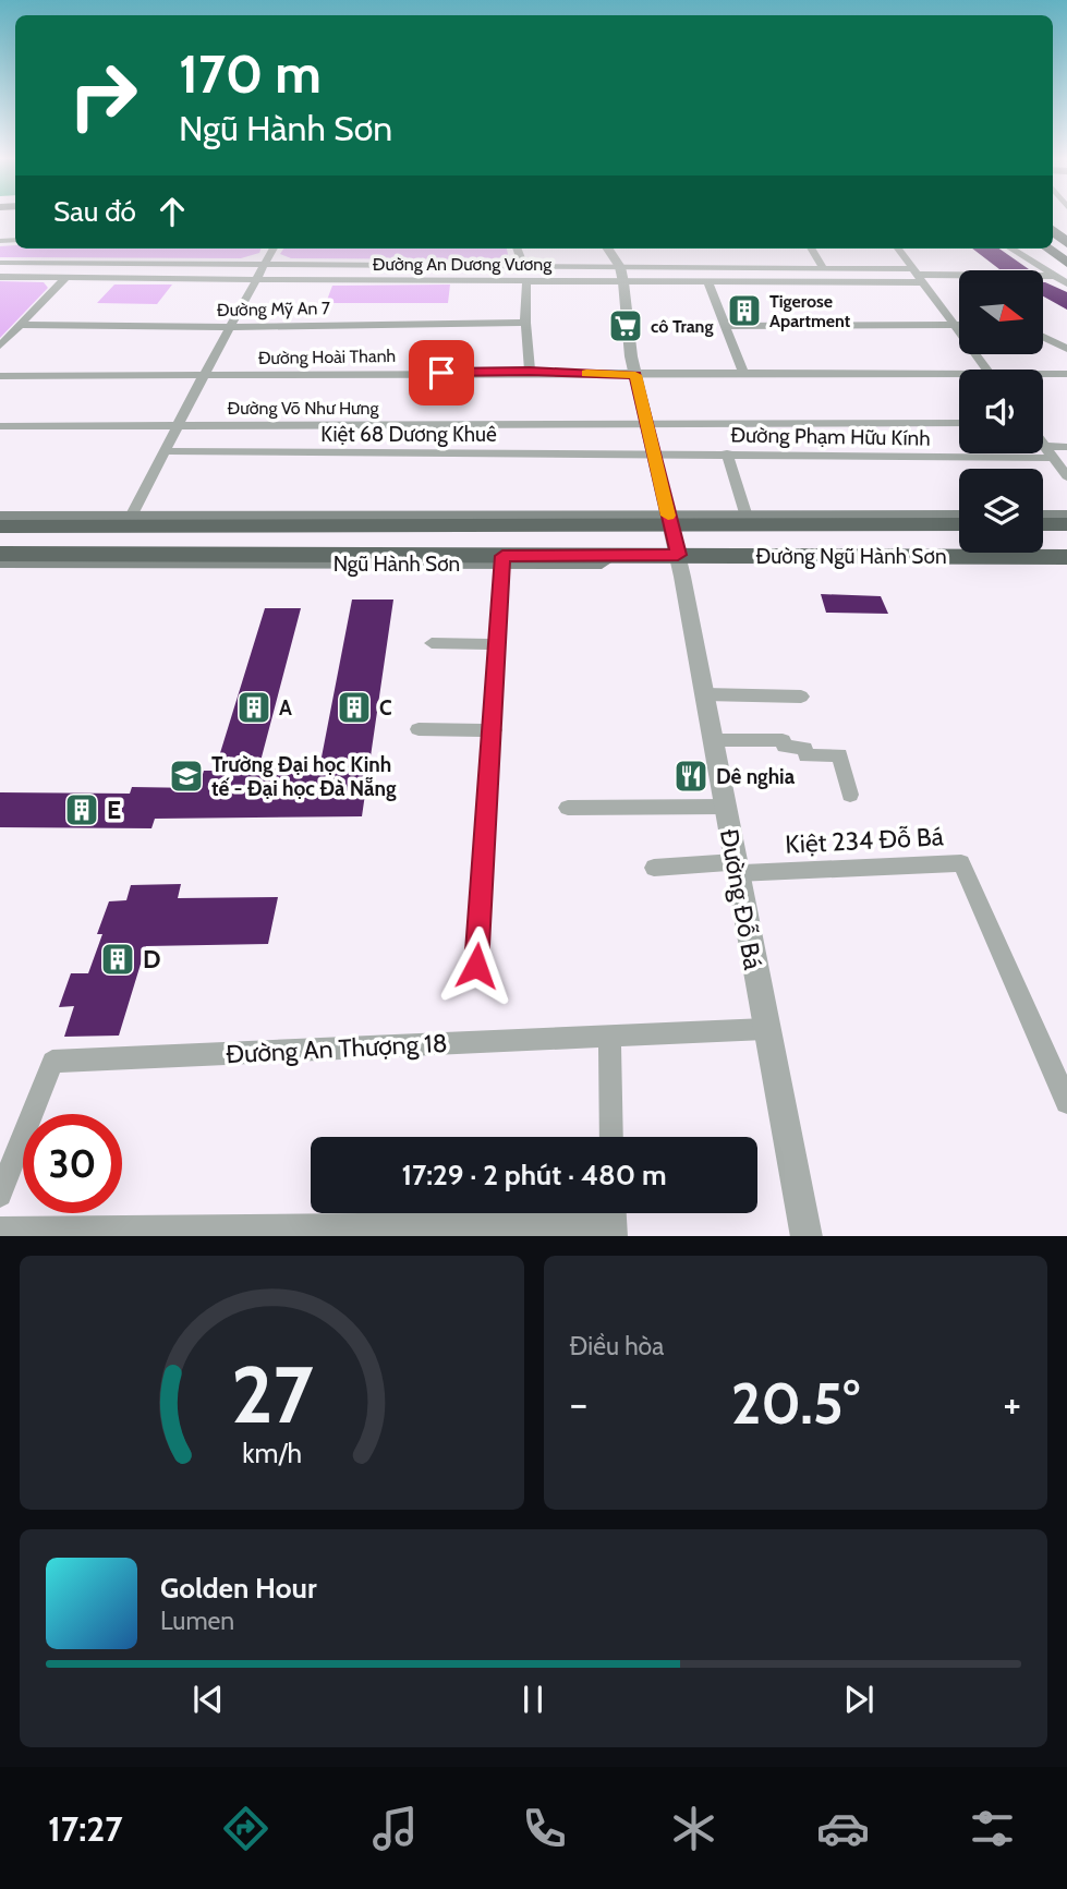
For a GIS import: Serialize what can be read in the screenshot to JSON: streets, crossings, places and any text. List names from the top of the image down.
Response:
{
  "streets": {
    "highway": ["Đường Ngũ Hành Sơn", "Ngũ Hành Sơn"],
    "street": [
      "Đường An Dương Vương",
      "Đường Mỹ An 7",
      "Đường Hoài Thanh",
      "Đường Võ Như Hưng",
      "Kiệt 68 Dương Khuê",
      "Đường Phạm Hữu Kính",
      "Kiệt 234 Đỗ Bá",
      "Đường Đỗ Bá",
      "Đường An Thượng 18"
    ]
  },
  "crossings": [
    ["Đường An Dương Vương", "Đường Đỗ Bá"],
    ["Đường Hoài Thanh", "Đường Đỗ Bá"],
    ["Đường Võ Như Hưng", "Đường Đỗ Bá"],
    ["Kiệt 68 Dương Khuê", "Đường Phạm Hữu Kính"],
    ["Kiệt 68 Dương Khuê", "Đường Đỗ Bá"],
    ["Đường Phạm Hữu Kính", "Đường Đỗ Bá"],
    ["Đường Ngũ Hành Sơn", "Ngũ Hành Sơn"],
    ["Đường Ngũ Hành Sơn", "Đường Đỗ Bá"],
    ["Ngũ Hành Sơn", "Đường Đỗ Bá"],
    ["Kiệt 234 Đỗ Bá", "Đường Đỗ Bá"],
    ["Đường Đỗ Bá", "Đường An Thượng 18"]
  ],
  "places": {
    "building": [
      "Tigerose Apartment",
      "A",
      "C",
      "E",
      "D"
    ],
    "supermarket": ["cô Trang"],
    "school or university": ["Trường Đại học Kinh tế - Đại học Đà Nẵng"],
    "restaurant": ["Dê nghia"]
  },
  "north": "right",
  "page": {
    "turn": ["170 m", "Ngũ Hành Sơn"],
    "then": "Sau đó",
    "limit": "30",
    "trip": "17:29 · 2 phút · 480 m",
    "tile": "Điều hòa",
    "heat": ["−", "20.5°", "+"],
    "song": ["Golden Hour", "Lumen"],
    "tabs": "17:27",
    "gauge": ["27", "km/h"]
  }
}
